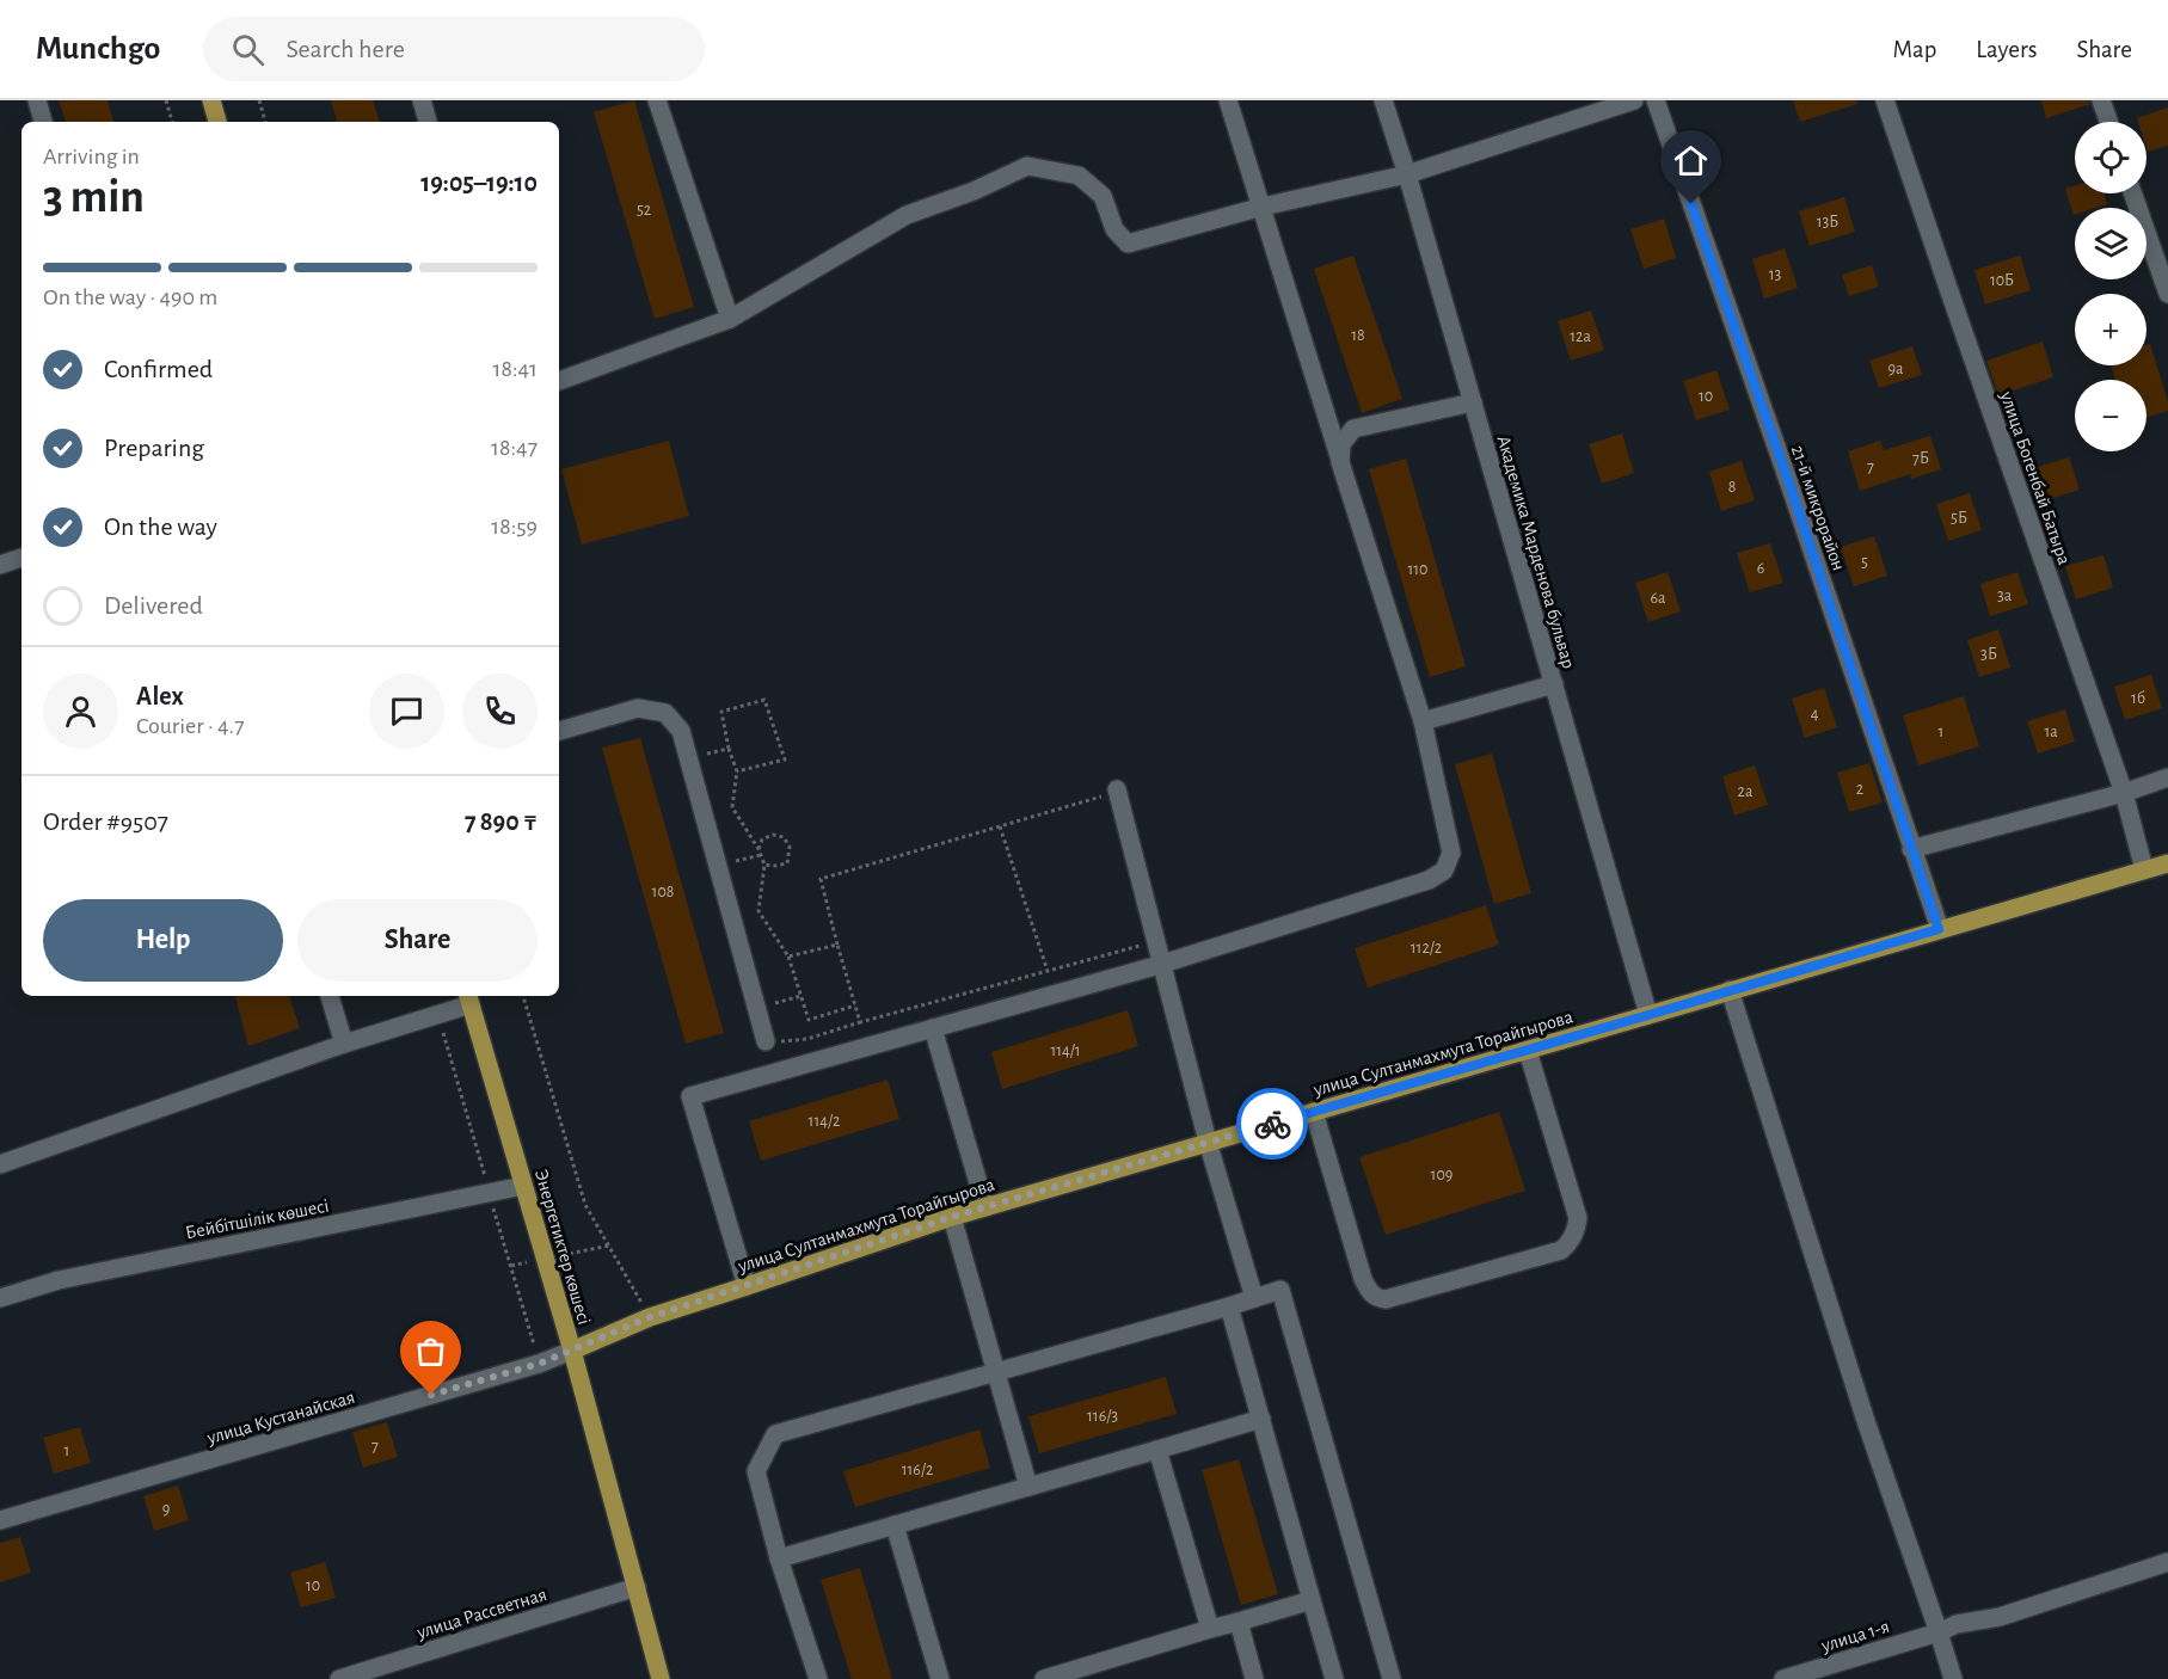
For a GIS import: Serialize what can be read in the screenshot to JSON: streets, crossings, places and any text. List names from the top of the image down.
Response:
{
  "streets": {
    "main road": ["улица Султанмахмута Торайгырова", "Энергетиктер көшесі"],
    "street": [
      "улица Богенбай Батыра",
      "21-й микрорайон",
      "Академика Марденова бульвар",
      "Бейбітшілік көшесі",
      "улица Кустанайская",
      "улица Рассветная",
      "улица 1-я"
    ]
  },
  "crossings": [
    ["улица Богенбай Батыра", "улица Султанмахмута Торайгырова"],
    ["21-й микрорайон", "улица Султанмахмута Торайгырова"],
    ["Академика Марденова бульвар", "улица Султанмахмута Торайгырова"],
    ["улица Султанмахмута Торайгырова", "Энергетиктер көшесі"],
    ["улица Султанмахмута Торайгырова", "улица Кустанайская"],
    ["Бейбітшілік көшесі", "Энергетиктер көшесі"],
    ["Энергетиктер көшесі", "улица Кустанайская"],
    ["Энергетиктер көшесі", "улица Рассветная"]
  ],
  "house_numbers": [
    "52",
    "13Б",
    "13",
    "10Б",
    "18",
    "12а",
    "9а",
    "10",
    "7Б",
    "7",
    "8",
    "5Б",
    "5",
    "6",
    "110",
    "3а",
    "6а",
    "3Б",
    "1б",
    "4",
    "1",
    "1а",
    "2",
    "2а",
    "108",
    "112/2",
    "114/1",
    "114/2",
    "109",
    "116/3",
    "7",
    "1",
    "116/2",
    "9",
    "10"
  ],
  "page": {
    "header": "Munchgo",
    "search": "Search here",
    "nav": ["Map", "Layers", "Share"],
    "map_buttons": ["+", "−"],
    "heading": ["3 min", "Arriving in", "19:05–19:10"],
    "panel": [
      "Alex",
      "Courier · 4.7",
      "Order #9507",
      "7 890 ₸"
    ],
    "bar": "On the way · 490 m",
    "list": [
      ["Confirmed", "18:41"],
      ["Preparing", "18:47"],
      ["On the way", "18:59"],
      "Delivered"
    ],
    "buttons": ["Help", "Share"]
  }
}
